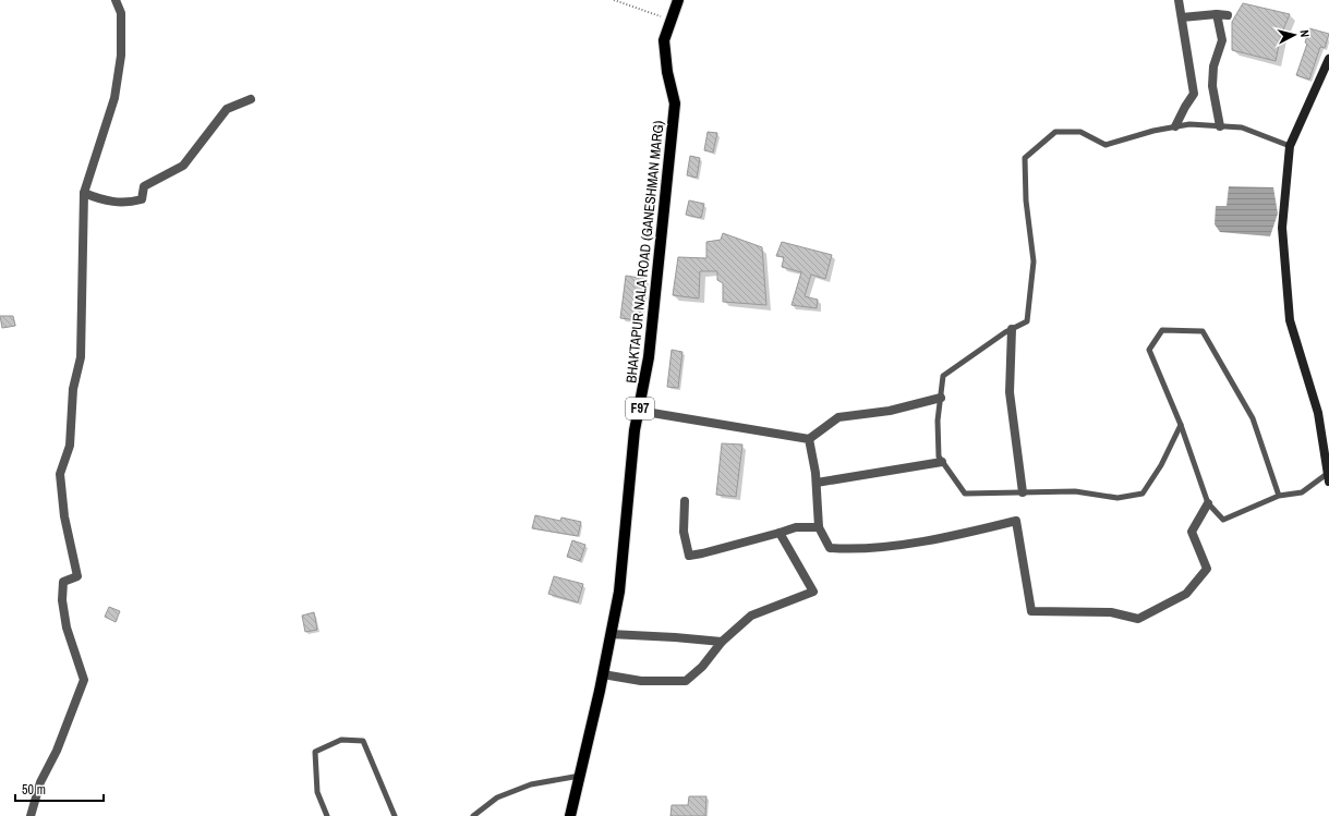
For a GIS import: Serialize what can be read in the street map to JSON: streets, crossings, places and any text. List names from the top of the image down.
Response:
{
  "streets": {
    "main road": ["BHAKTAPUR NALA ROAD (GANESHMAN MARG)", "F97"]
  },
  "scale_bar": "50 m",
  "north": "right"
}
